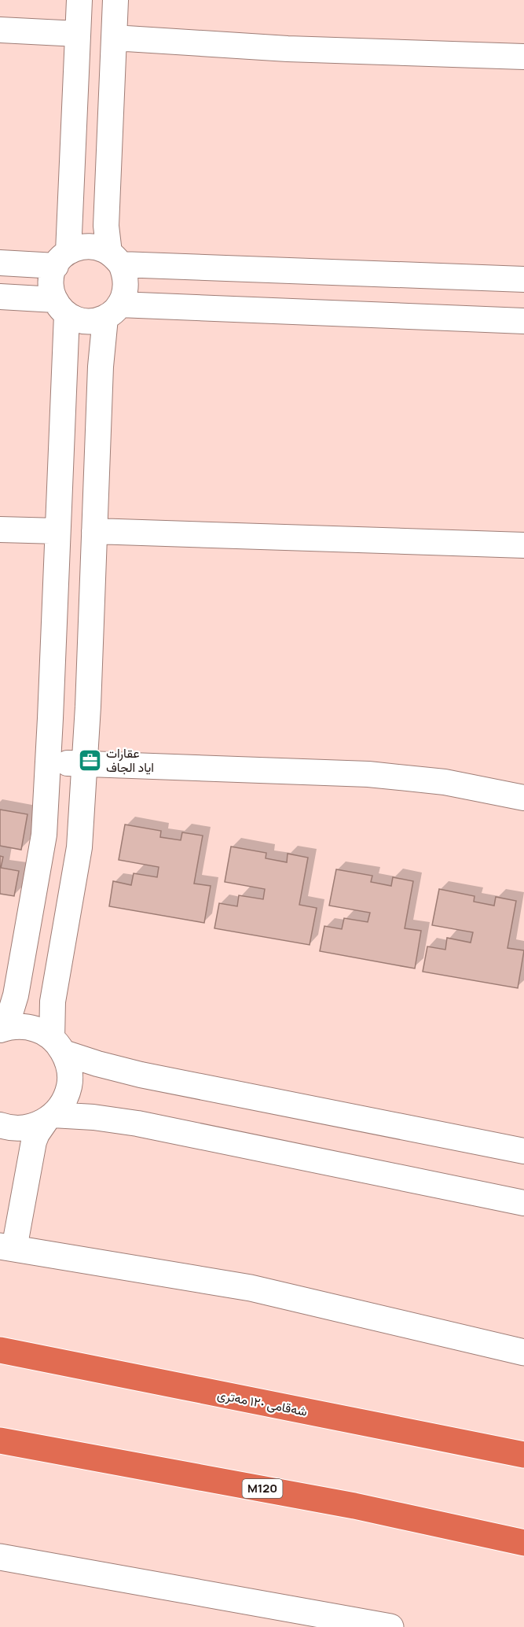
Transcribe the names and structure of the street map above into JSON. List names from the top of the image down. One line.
{"streets":{"highway":["شەقامی ١٢٠ مەتری","M120"]},"places":{"office":["عقارات اياد الجاف"]}}
